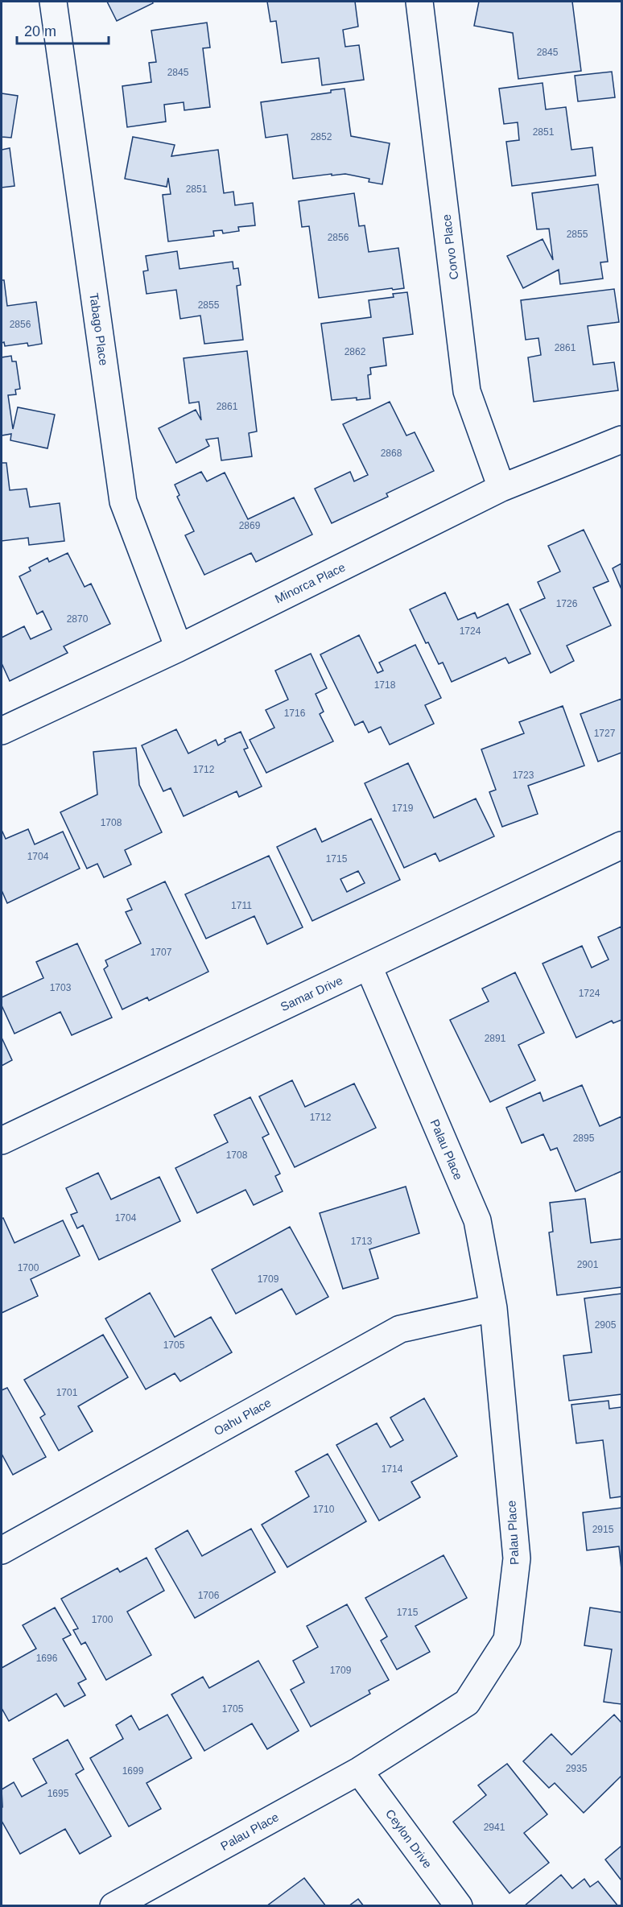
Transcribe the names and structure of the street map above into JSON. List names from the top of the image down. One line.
{"streets":{"street":["Corvo Place","Tabago Place","Minorca Place","Samar Drive","Palau Place","Oahu Place","Ceylon Drive"]},"crossings":[["Corvo Place","Minorca Place"],["Tabago Place","Minorca Place"],["Samar Drive","Palau Place"],["Palau Place","Oahu Place"],["Palau Place","Ceylon Drive"]],"house_numbers":["2845","2845","2851","2852","2851","2855","2856","2855","2856","2861","2862","2861","2868","2869","1726","2870","1724","1718","1716","1727","1712","1723","1719","1708","1704","1715","1711","1707","1703","1724","2891","1712","2895","1708","1704","1713","2901","1700","1709","2905","1705","1701","1714","1710","2915","1706","1715","1700","1696","1709","1705","2935","1699","1695","2941"],"scale_bar":"20 m"}
